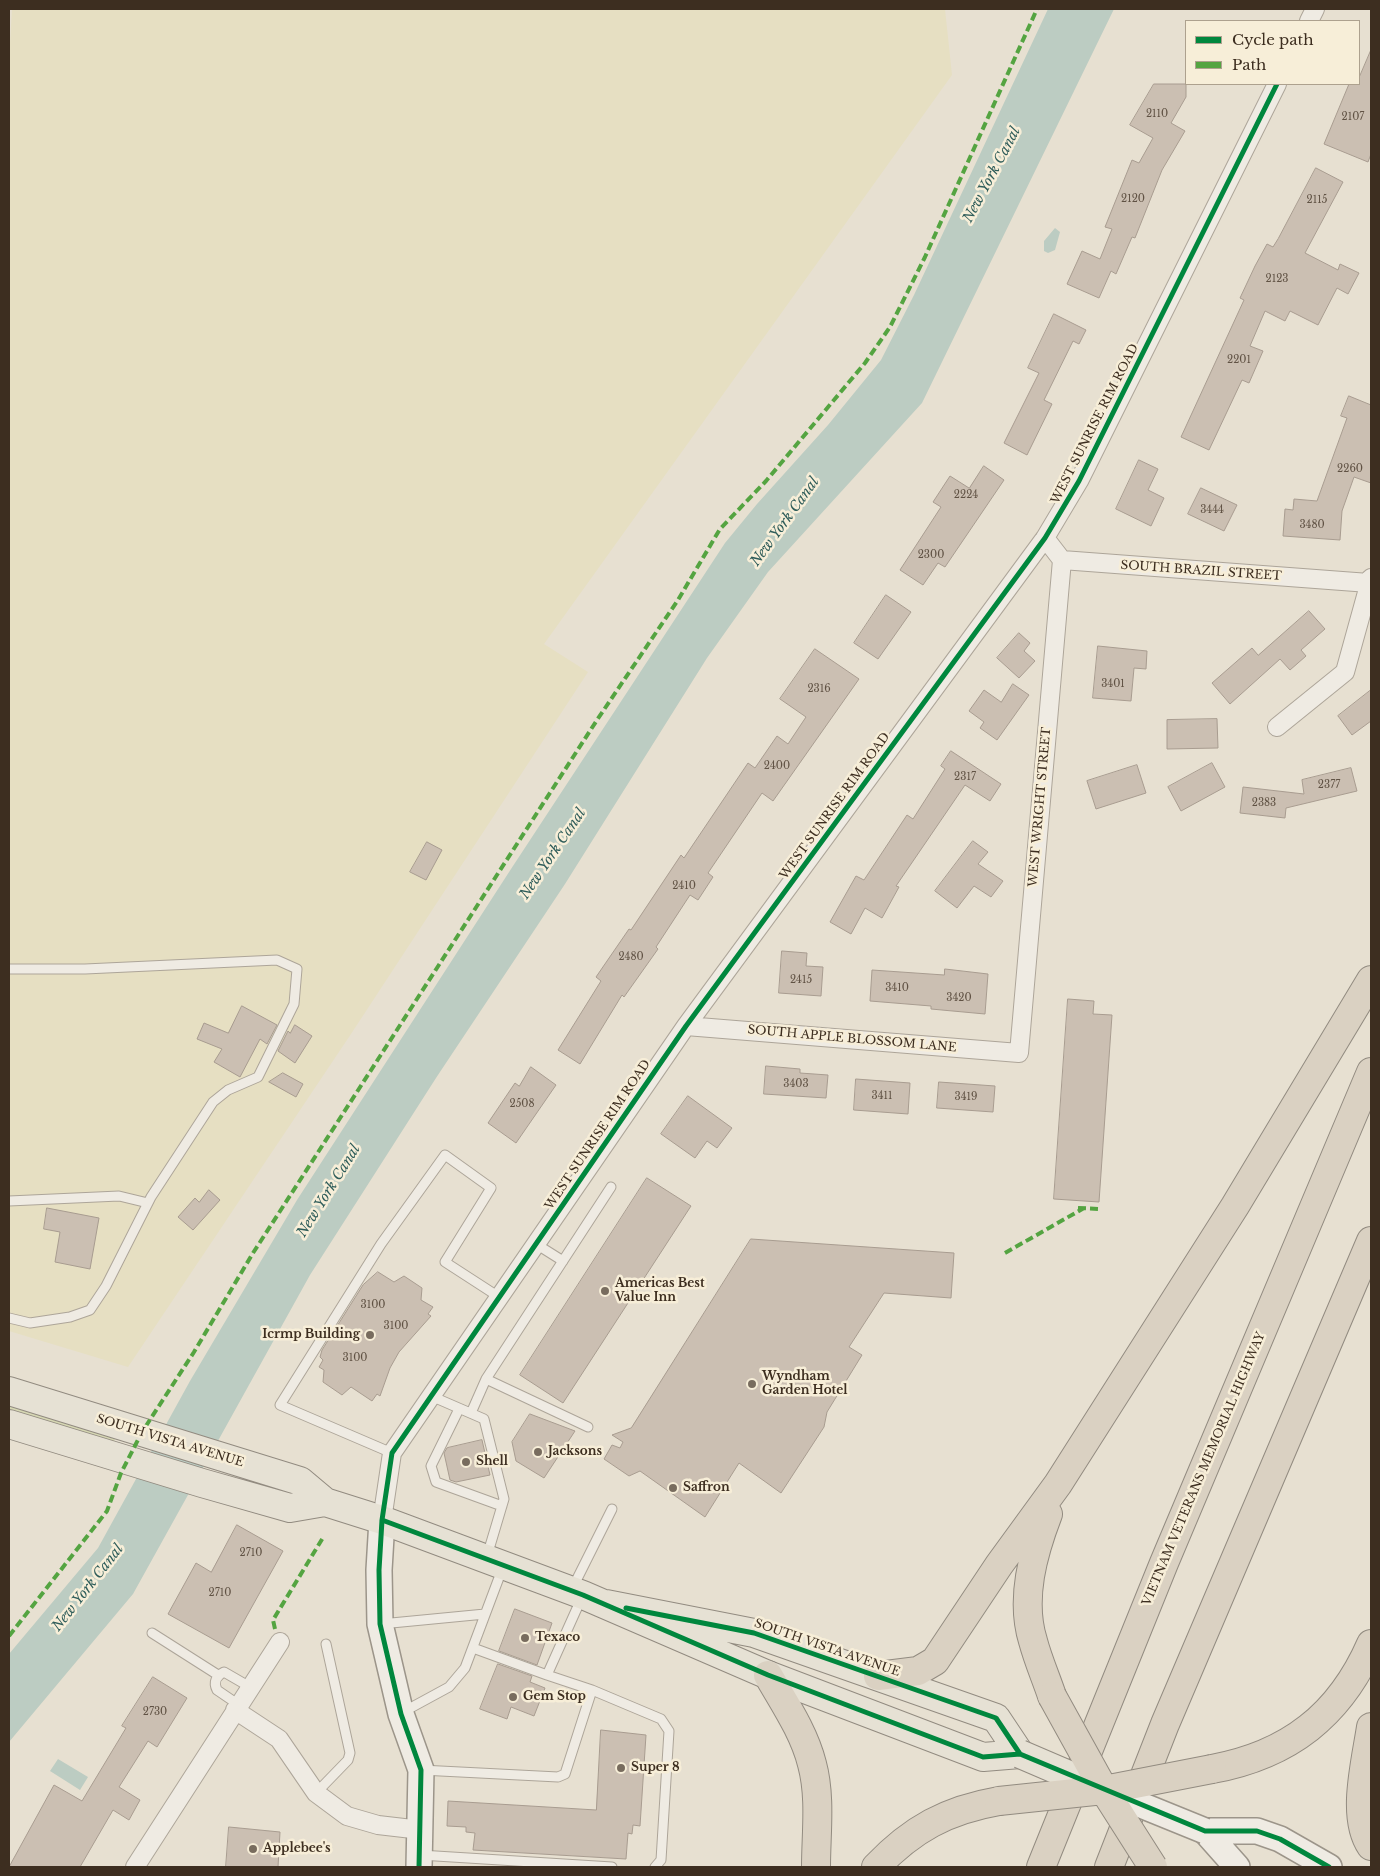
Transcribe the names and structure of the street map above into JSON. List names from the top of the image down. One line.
{"streets":{"highway":["VIETNAM VETERANS MEMORIAL HIGHWAY"],"main road":["SOUTH VISTA AVENUE"],"street":["WEST SUNRISE RIM ROAD","SOUTH BRAZIL STREET","WEST WRIGHT STREET","SOUTH APPLE BLOSSOM LANE"]},"crossings":[["WEST SUNRISE RIM ROAD","SOUTH APPLE BLOSSOM LANE"],["WEST SUNRISE RIM ROAD","SOUTH VISTA AVENUE"],["SOUTH BRAZIL STREET","WEST WRIGHT STREET"],["WEST WRIGHT STREET","SOUTH APPLE BLOSSOM LANE"]],"water":["New York Canal"],"places":["Americas Best Value Inn","Icrmp Building","Wyndham Garden Hotel","Jacksons","Shell","Saffron","Texaco","Gem Stop","Super 8","Applebee's"],"house_numbers":["2110","2107","2120","2115","2123","2201","2260","2224","3444","3480","2300","3401","2316","2400","2317","2377","2383","2410","2480","2415","3410","3420","3403","3411","3419","2508","3100","3100","3100","2710","2710","2730"],"legend":["Cycle path","Path"]}
